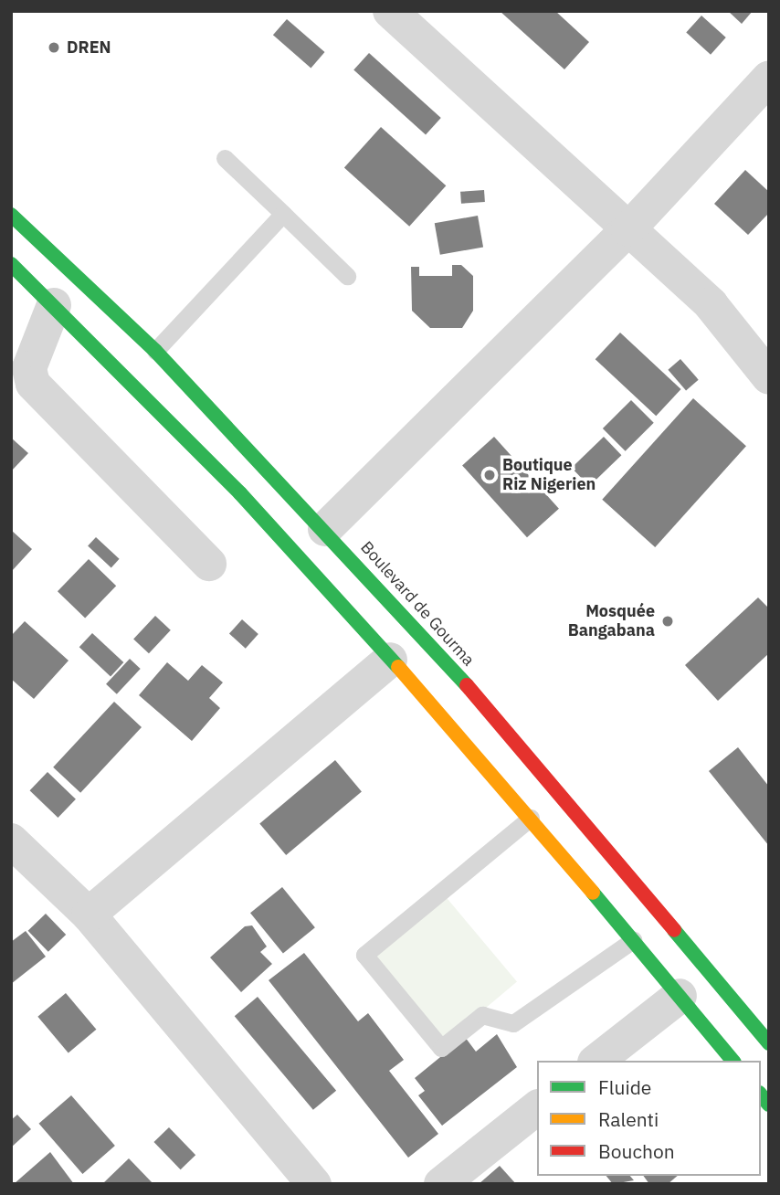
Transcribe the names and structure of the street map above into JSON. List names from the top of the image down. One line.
{"streets":{"highway":["Boulevard de Gourma"]},"places":["DREN","Boutique Riz Nigerien","Mosquée Bangabana"],"legend":["Fluide","Ralenti","Bouchon"]}
